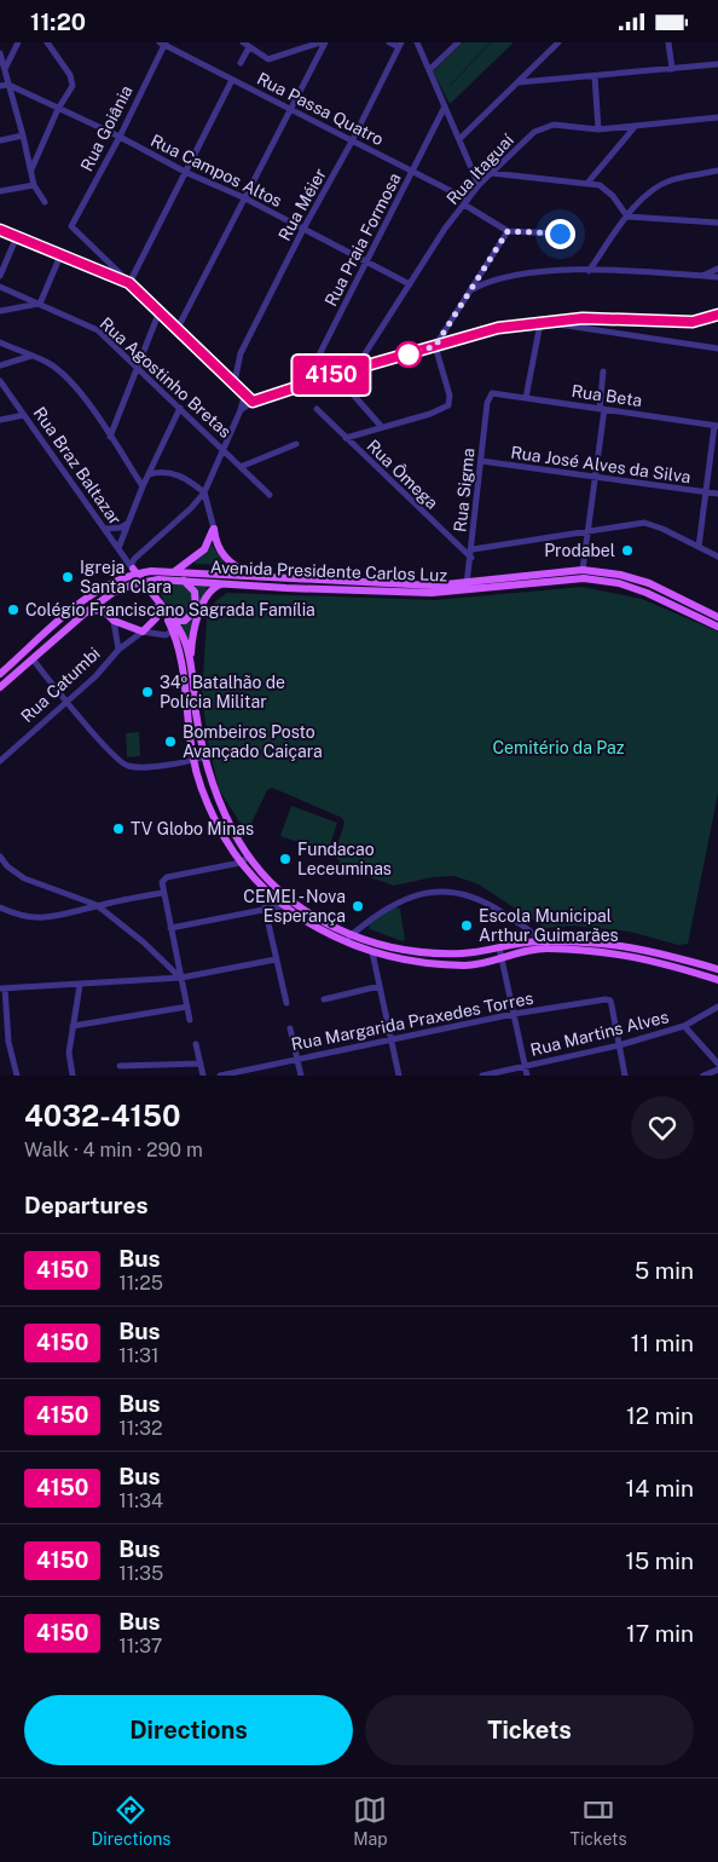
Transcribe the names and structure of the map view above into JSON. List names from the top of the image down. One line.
{"streets":{"main road":["Avenida Presidente Carlos Luz","Rua Catumbi"],"street":["Rua Passa Quatro","Rua Goiânia","Rua Itaguaí","Rua Campos Altos","Rua Méier","Rua Praia Formosa","Rua Agostinho Bretas","Rua Beta","Rua José Alves da Silva","Rua Braz Baltazar","Rua Ômega","Rua Sigma","Rua Margarida Praxedes Torres","Rua Martins Alves"]},"crossings":[["Rua Passa Quatro","Rua Goiânia"],["Rua Passa Quatro","Rua Itaguaí"],["Rua Passa Quatro","Rua Méier"],["Rua Passa Quatro","Rua Praia Formosa"],["Rua Goiânia","Rua Campos Altos"],["Rua Itaguaí","Rua Campos Altos"],["Rua Campos Altos","Rua Méier"],["Rua Campos Altos","Rua Praia Formosa"],["Rua Beta","Rua Sigma"],["Rua José Alves da Silva","Rua Sigma"],["Rua Ômega","Rua Sigma"],["Rua Sigma","Avenida Presidente Carlos Luz"],["Rua Margarida Praxedes Torres","Rua Martins Alves"]],"parks":["Cemitério da Paz"],"places":["Prodabel","Igreja Santa Clara","Colégio Franciscano Sagrada Família","34º Batalhão de Polícia Militar","Bombeiros Posto Avançado Caiçara","TV Globo Minas","Fundacao Leceuminas","CEMEI - Nova Esperança","Escola Municipal Arthur Guimarães"],"lines":["bus line 4150"],"page":{"status":"11:20","on_map":"4150","heading":[["4032-4150","Walk · 4 min · 290 m"],"Departures"],"list":[{"mark":"4150","name":"Bus","note":"11:25","value":"5 min"},{"mark":"4150","name":"Bus","note":"11:31","value":"11 min"},{"mark":"4150","name":"Bus","note":"11:32","value":"12 min"},{"mark":"4150","name":"Bus","note":"11:34","value":"14 min"},{"mark":"4150","name":"Bus","note":"11:35","value":"15 min"},{"mark":"4150","name":"Bus","note":"11:37","value":"17 min"}],"buttons":["Directions","Tickets"],"tabs":["Directions","Map","Tickets"]}}
